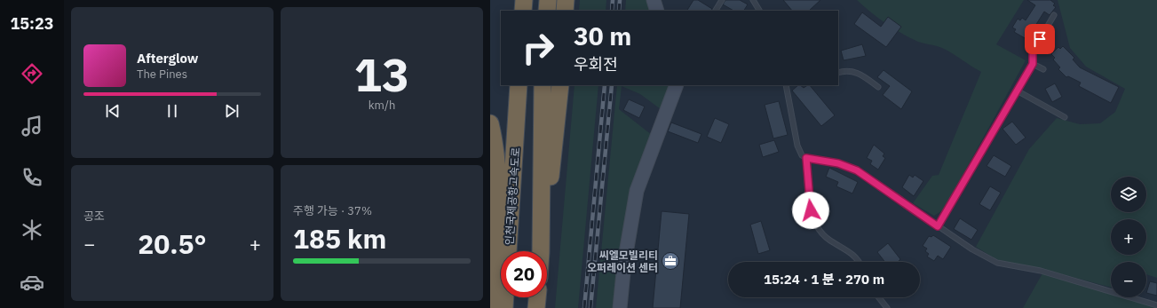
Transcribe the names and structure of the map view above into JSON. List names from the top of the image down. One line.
{"streets":{"highway":["인천국제공항고속도로"]},"places":{"office":["씨엘모빌리티 오퍼레이션 센터"]},"page":{"tabs":"15:23","tile":[["13","km/h"],"공조",["주행 가능 · 37%","185 km"]],"turn":["30 m","우회전"],"song":["Afterglow","The Pines"],"map_buttons":["+","−"],"heat":["−","20.5°","+"],"limit":"20","trip":"15:24 · 1 분 · 270 m"}}
